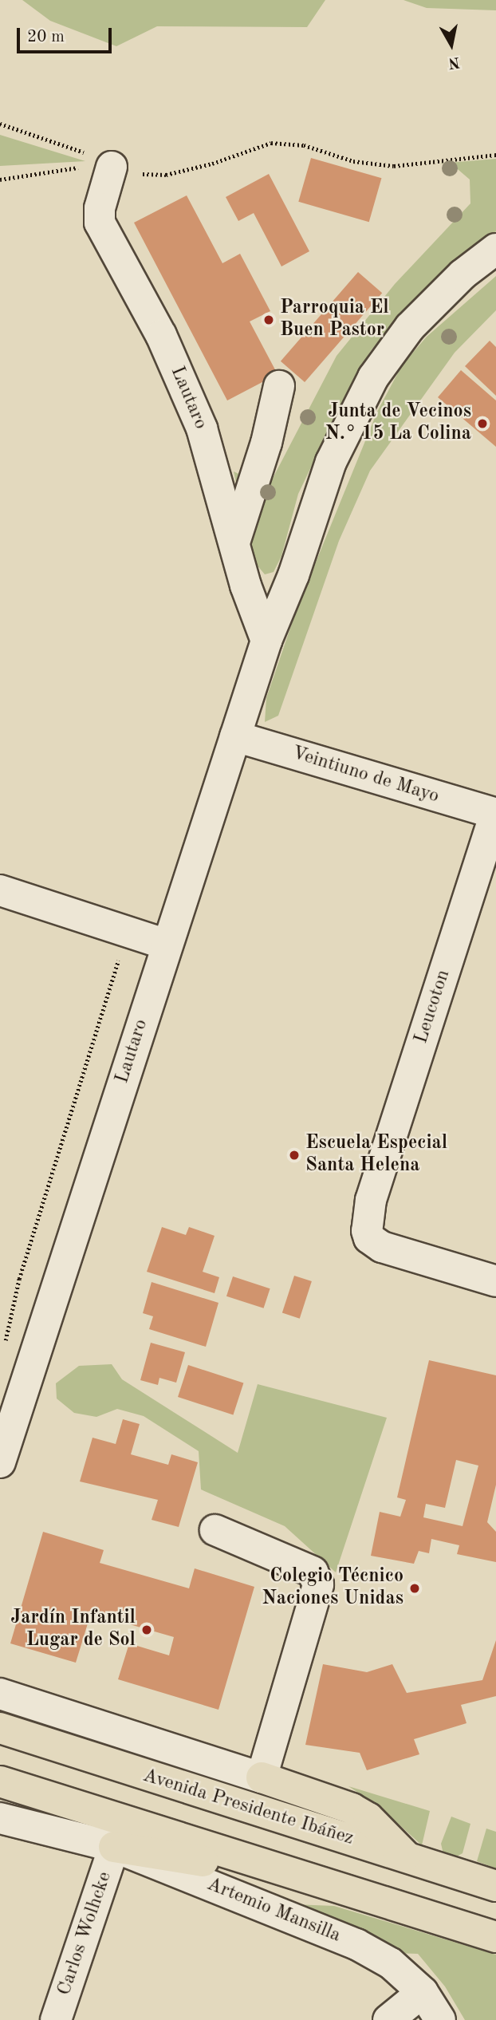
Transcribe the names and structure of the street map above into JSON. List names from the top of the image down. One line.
{"streets":{"main road":["Avenida Presidente Ibáñez"],"street":["Lautaro","Veintiuno de Mayo","Leucoton","Artemio Mansilla","Carlos Wolhcke"]},"crossings":[["Lautaro","Veintiuno de Mayo"],["Veintiuno de Mayo","Leucoton"],["Artemio Mansilla","Carlos Wolhcke"]],"places":["Parroquia El Buen Pastor","Junta de Vecinos N.° 15 La Colina","Escuela Especial Santa Helena","Colegio Técnico Naciones Unidas","Jardín Infantil Lugar de Sol"],"scale_bar":"20 m","north":"bottom"}
